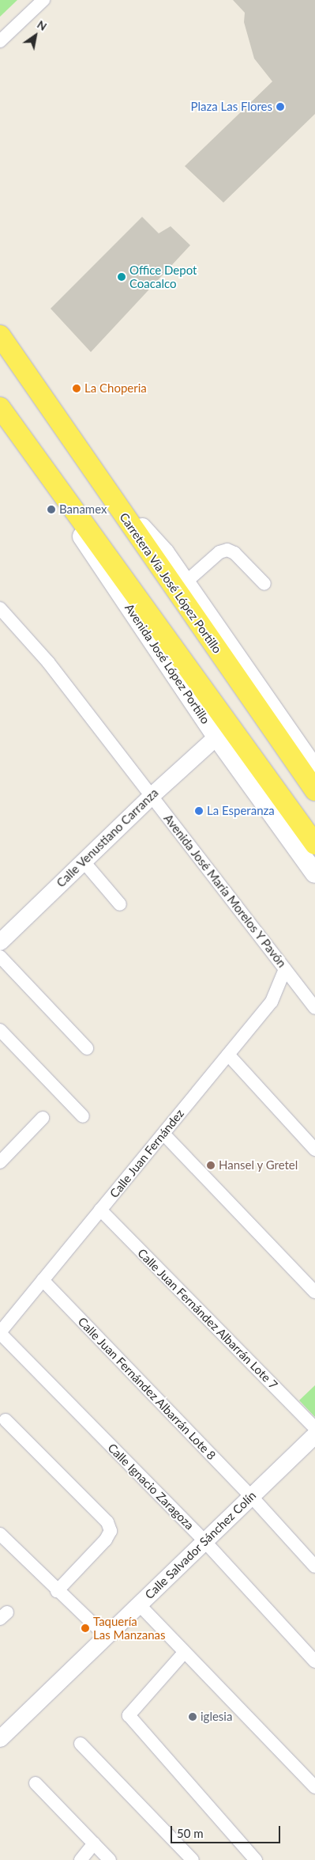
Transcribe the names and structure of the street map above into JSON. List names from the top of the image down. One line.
{"streets":{"main road":["Carretera Vía José López Portillo","Avenida José López Portillo"],"street":["Calle Venustiano Carranza","Avenida José María Morelos Y Pavón","Calle Juan Fernández","Calle Juan Fernández Albarrán Lote 7","Calle Juan Fernández Albarrán Lote 8","Calle Ignacio Zaragoza","Calle Salvador Sánchez Colín"]},"crossings":[["Avenida José López Portillo","Calle Venustiano Carranza"],["Calle Venustiano Carranza","Avenida José María Morelos Y Pavón"],["Avenida José María Morelos Y Pavón","Calle Juan Fernández"],["Calle Juan Fernández","Calle Juan Fernández Albarrán Lote 7"],["Calle Juan Fernández","Calle Juan Fernández Albarrán Lote 8"],["Calle Juan Fernández","Calle Ignacio Zaragoza"],["Calle Juan Fernández Albarrán Lote 8","Calle Salvador Sánchez Colín"],["Calle Ignacio Zaragoza","Calle Salvador Sánchez Colín"]],"places":["Plaza Las Flores","Office Depot Coacalco","La Choperia","Banamex","La Esperanza","Hansel y Gretel","Taquería Las Manzanas","iglesia"],"scale_bar":"50 m","north":"top right"}
